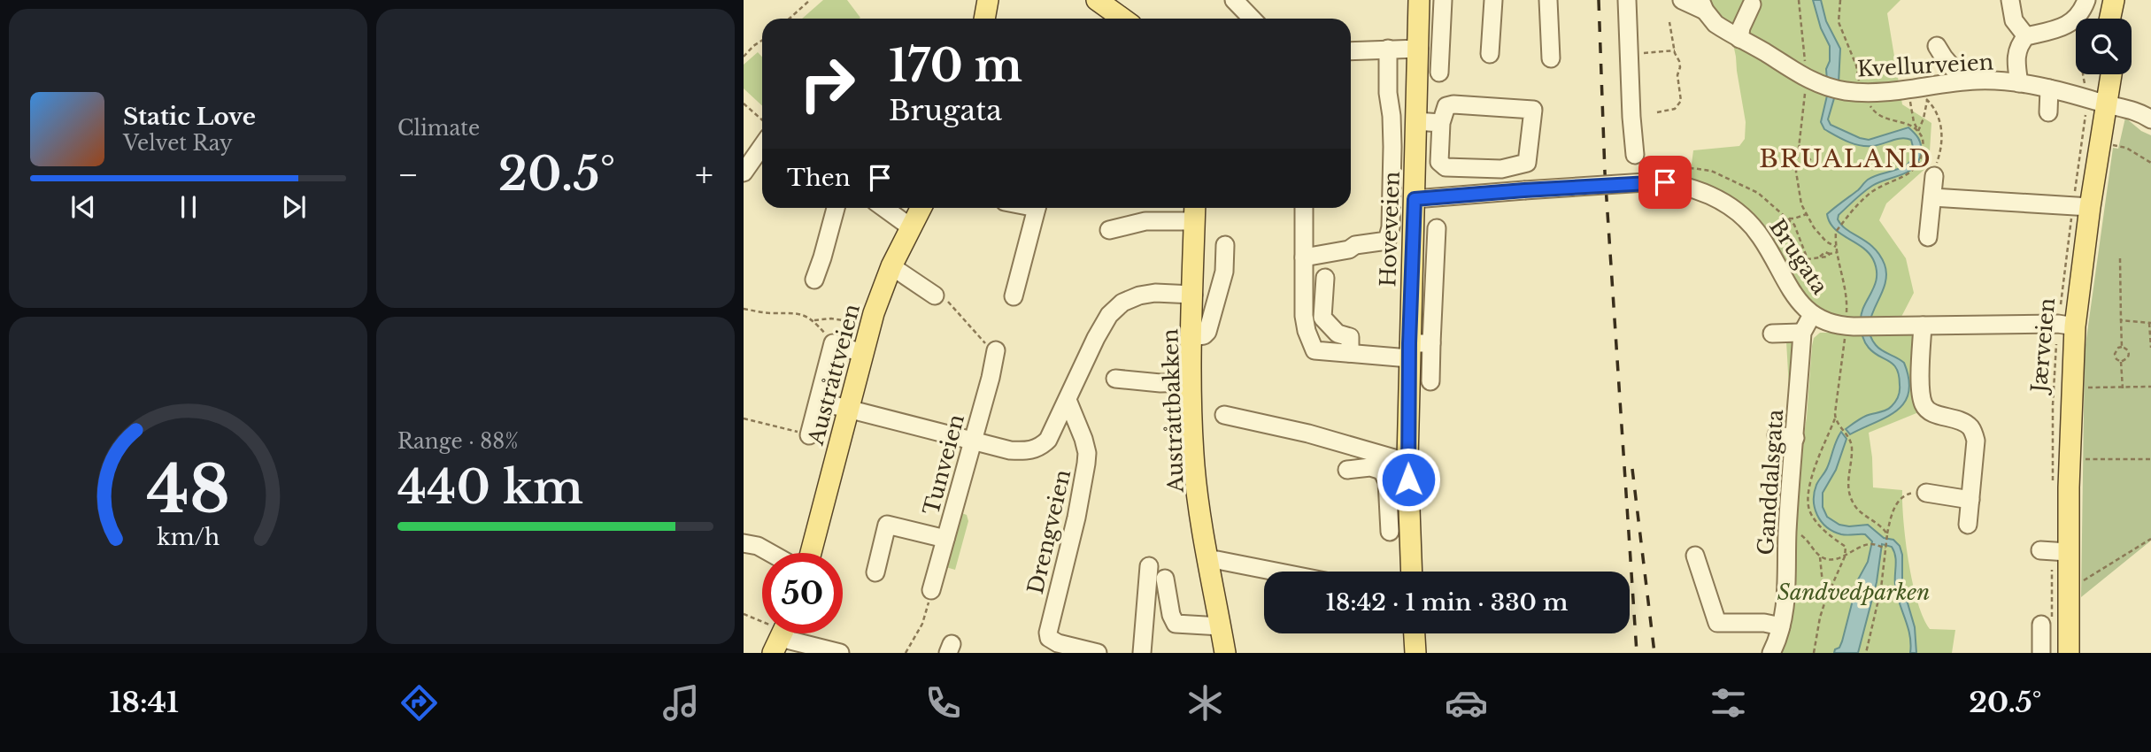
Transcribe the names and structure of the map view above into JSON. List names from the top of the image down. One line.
{"streets":{"main road":["Hoveveien","Jærveien","Austråttveien","Austråttbakken"],"street":["Kvellurveien","Brugata","Tunveien","Ganddalsgata","Drengveien"]},"crossings":[["Kvellurveien","Jærveien"],["Hoveveien","Brugata"],["Brugata","Jærveien"],["Brugata","Ganddalsgata"]],"districts":["BRUALAND"],"parks":["Sandvedparken"],"page":{"tile":["Climate",["Range · 88%","440 km"]],"turn":["170 m","Brugata"],"song":["Static Love","Velvet Ray"],"then":"Then","heat":["−","20.5°","+"],"limit":"50","trip":"18:42 · 1 min · 330 m","tabs":["18:41","20.5°"],"gauge":["48","km/h"]}}
